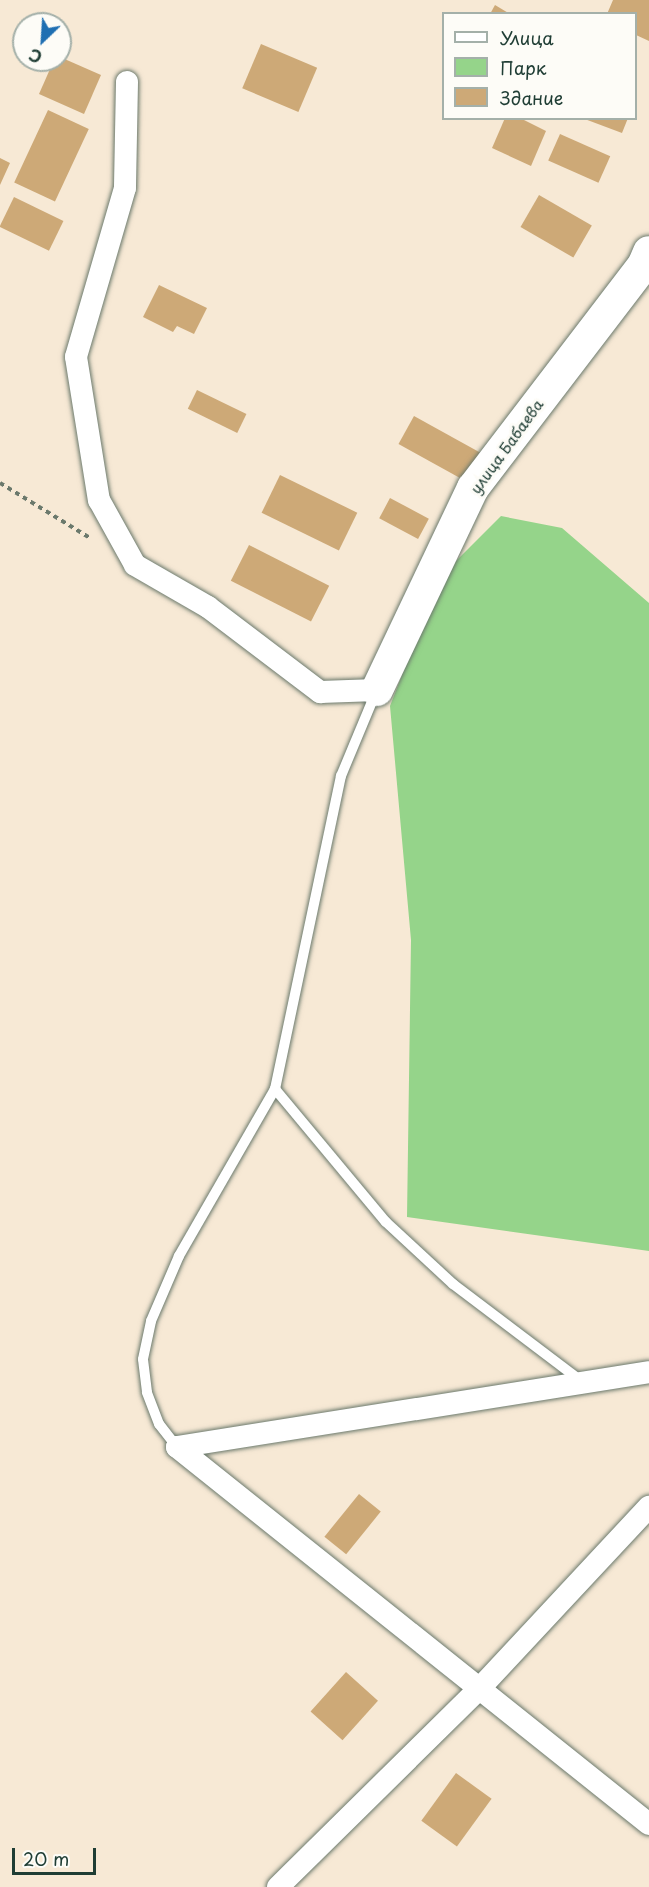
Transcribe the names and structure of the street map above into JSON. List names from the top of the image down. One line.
{"streets":{"street":["улица Бабаева"]},"legend":["Улица","Парк","Здание"],"scale_bar":"20 m","north":"bottom left"}
